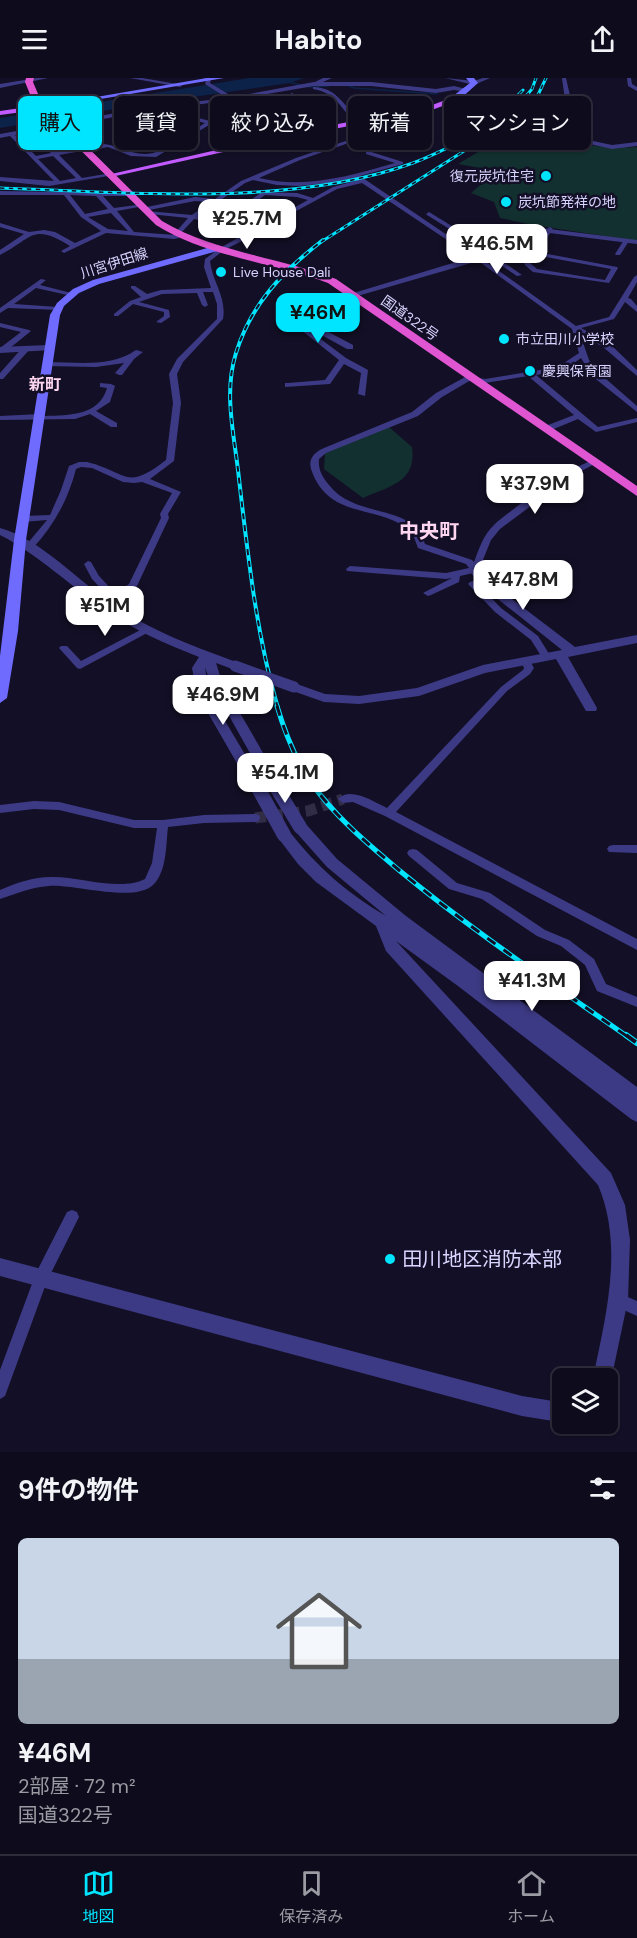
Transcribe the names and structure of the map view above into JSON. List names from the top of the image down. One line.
{"streets":{"highway":["国道322号"],"main road":["川宮伊田線"]},"crossings":[["川宮伊田線","国道322号"]],"districts":["新町","中央町"],"places":["復元炭坑住宅","炭坑節発祥の地","Live House Dali","市立田川小学校","慶興保育園","田川地区消防本部"],"page":{"header":"Habito","chip":["購入","賃貸","絞り込み","新着","マンション"],"price":["¥25.7M","¥46.5M","¥46M","¥37.9M","¥47.8M","¥51M","¥46.9M","¥54.1M","¥41.3M"],"heading":"9件の物件","list":[{"name":"¥46M","note":"2部屋 · 72 m² · 国道322号"}],"tabs":["地図","保存済み","ホーム"]}}
